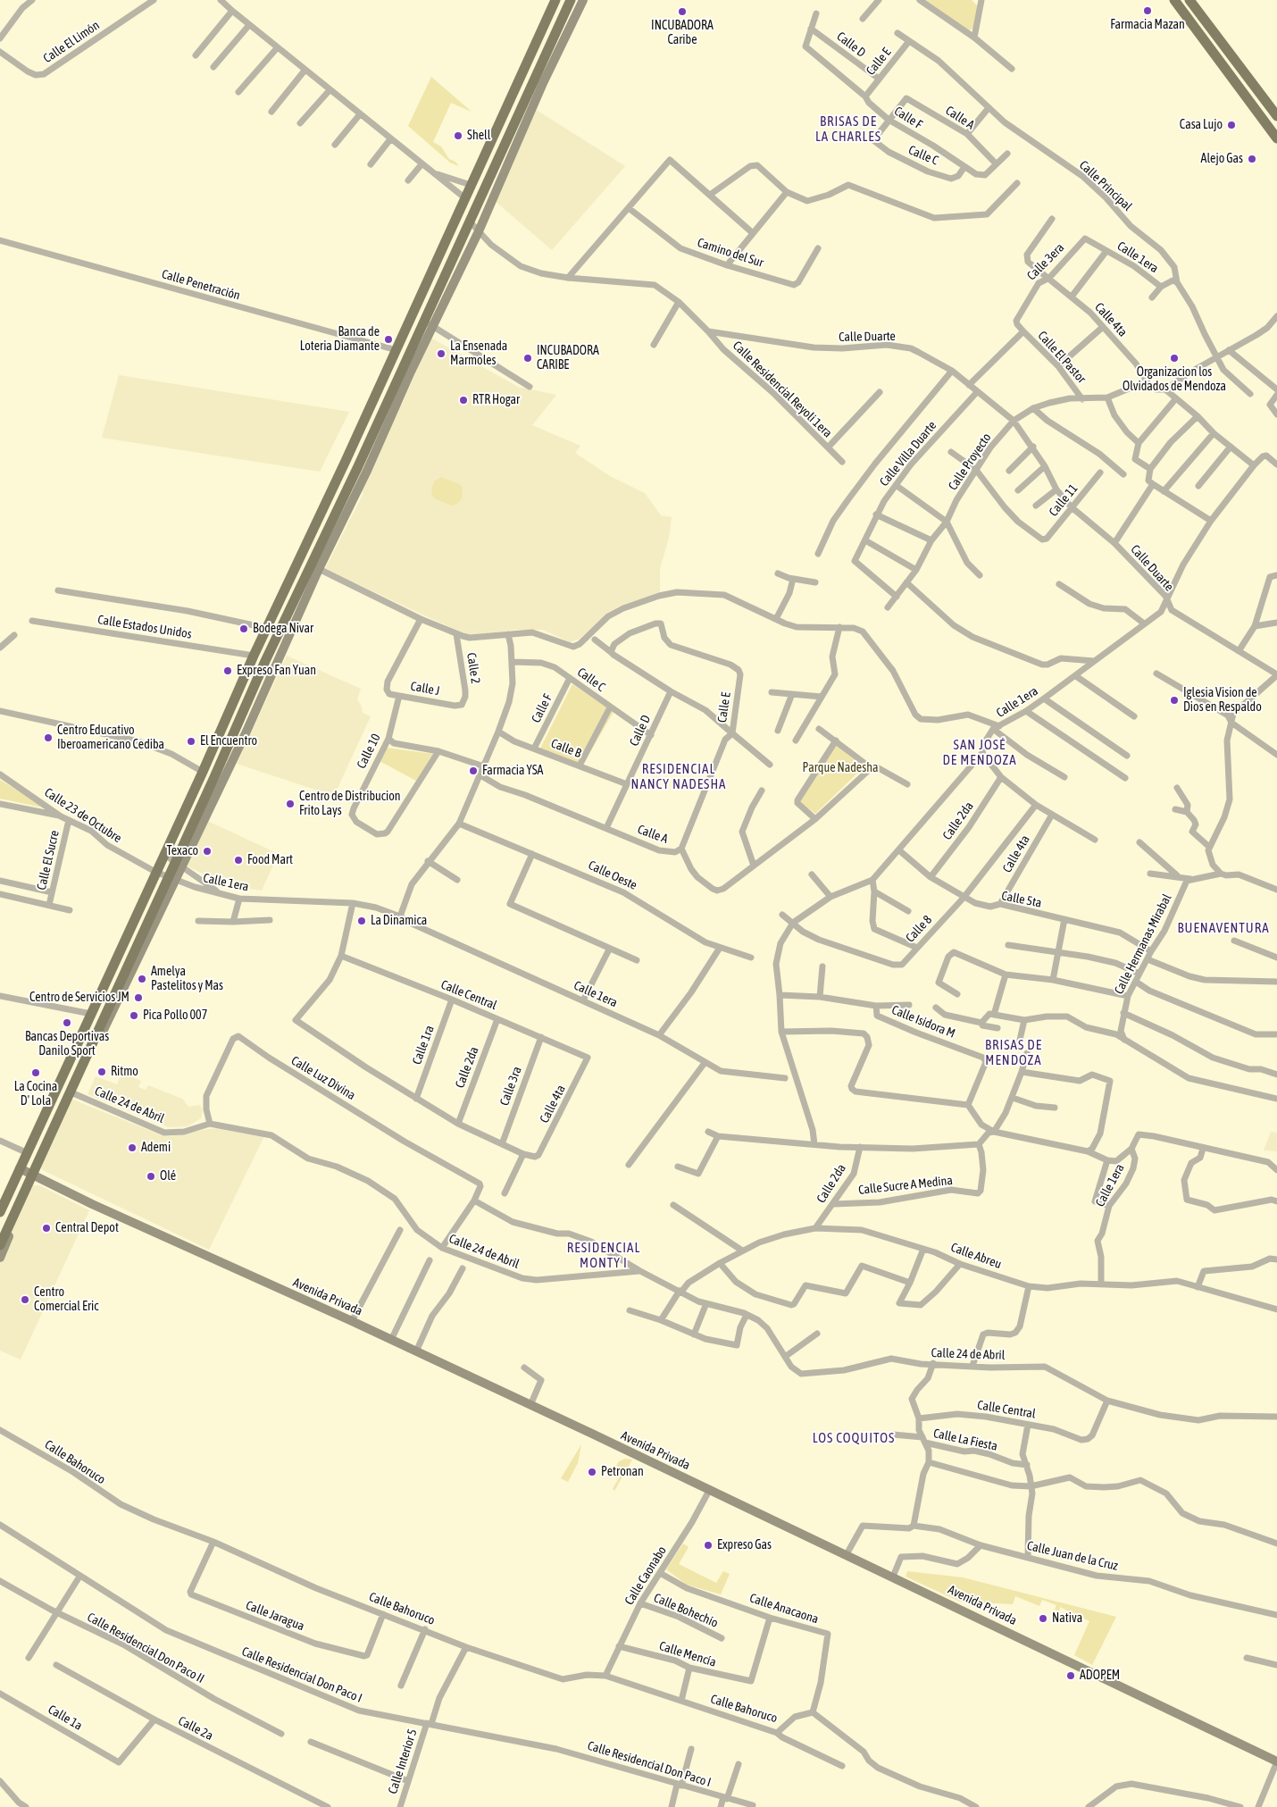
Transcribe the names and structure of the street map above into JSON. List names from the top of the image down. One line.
{"streets":{"main road":["Avenida Privada"],"street":["Calle El Limón","Calle D","Calle E","Calle F","Calle A","Calle C","Calle Principal","Camino del Sur","Calle 1era","Calle 3era","Calle Penetración","Calle 4ta","Calle Duarte","Calle El Pastor","Calle Residencial Reyoli 1era","Calle Villa Duarte","Calle Proyecto","Calle 11","Calle Estados Unidos","Calle 2","Calle J","Calle B","Calle 10","Calle 23 de Octubre","Calle 2da","Calle El Sucre","Calle Oeste","Calle 5ta","Calle 8","Calle Hermanas Mirabal","Calle Central","Calle Isidora M","Calle 1ra","Calle Luz Divina","Calle 3ra","Calle 24 de Abril","Calle Sucre A Medina","Calle Abreu","Calle La Fiesta","Calle Bahoruco","Calle Juan de la Cruz","Calle Caonabo","Calle Anacaona","Calle Bohechío","Calle Jaragua","Calle Residencial Don Paco II","Calle Mencía","Calle Residencial Don Paco I","Calle 1a","Calle 2a","Calle Interior 5"]},"crossings":[["Calle D","Calle E"],["Calle D","Calle F"],["Calle D","Calle A"],["Calle D","Calle C"],["Calle D","Calle B"],["Calle E","Calle F"],["Calle E","Calle A"],["Calle E","Calle Principal"],["Calle F","Calle A"],["Calle F","Calle C"],["Calle F","Calle B"],["Calle A","Calle C"],["Calle Principal","Calle 1era"],["Calle 1era","Calle 3era"],["Calle 1era","Calle Duarte"],["Calle 1era","Calle 23 de Octubre"],["Calle 1era","Calle 5ta"],["Calle 1era","Calle 8"],["Calle 1era","Calle Isidora M"],["Calle 1era","Calle Abreu"],["Calle 3era","Calle 4ta"],["Calle 3era","Calle El Pastor"],["Calle 4ta","Calle Proyecto"],["Calle 4ta","Calle 5ta"],["Calle 4ta","Calle Central"],["Calle Duarte","Calle Residencial Reyoli 1era"],["Calle Duarte","Calle Villa Duarte"],["Calle Duarte","Calle Proyecto"],["Calle Duarte","Calle 11"],["Calle El Pastor","Calle Proyecto"],["Calle Villa Duarte","Calle Proyecto"],["Calle Proyecto","Calle 11"],["Calle 2","Calle J"],["Calle J","Calle 10"],["Calle 23 de Octubre","Calle El Sucre"],["Calle 2da","Calle 5ta"],["Calle 2da","Calle Central"],["Calle 2da","Calle Sucre A Medina"],["Calle 2da","Calle Abreu"],["Calle 5ta","Calle 8"],["Calle 5ta","Calle Hermanas Mirabal"],["Calle Central","Calle 1ra"],["Calle Central","Calle 3ra"],["Calle Central","Calle 24 de Abril"],["Calle Luz Divina","Calle 24 de Abril"],["Calle 24 de Abril","Calle Abreu"],["Avenida Privada","Calle Juan de la Cruz"],["Avenida Privada","Calle Caonabo"],["Calle Bahoruco","Calle Caonabo"],["Calle Bahoruco","Calle Anacaona"],["Calle Bahoruco","Calle Jaragua"],["Calle Bahoruco","Calle Interior 5"],["Calle Caonabo","Calle Anacaona"],["Calle Caonabo","Calle Bohechío"],["Calle Caonabo","Calle Mencía"],["Calle Anacaona","Calle Mencía"],["Calle Residencial Don Paco I","Calle Interior 5"],["Calle 1a","Calle 2a"]],"districts":["BRISAS DE LA CHARLES","SAN JOSÉ DE MENDOZA","RESIDENCIAL NANCY NADESHA","BUENAVENTURA","BRISAS DE MENDOZA","RESIDENCIAL MONTY I","LOS COQUITOS"],"parks":["Parque Nadesha"],"places":["Farmacia Mazan","INCUBADORA Caribe","Casa Lujo","Shell","Alejo Gas","Banca de Loteria Diamante","La Ensenada Marmoles","INCUBADORA CARIBE","Organizacion los Olvidados de Mendoza","RTR Hogar","Bodega Nivar","Expreso Fan Yuan","Iglesia Vision de Dios en Respaldo","Centro Educativo Iberoamericano Cediba","El Encuentro","Farmacia YSA","Centro de Distribucion Frito Lays","Texaco","Food Mart","La Dinamica","Amelya Pastelitos y Mas","Centro de Servicios JM","Pica Pollo 007","Bancas Deportivas Danilo Sport","Ritmo","La Cocina D' Lola","Ademi","Olé","Central Depot","Centro Comercial Eric","Petronan","Expreso Gas","Nativa","ADOPEM"]}
